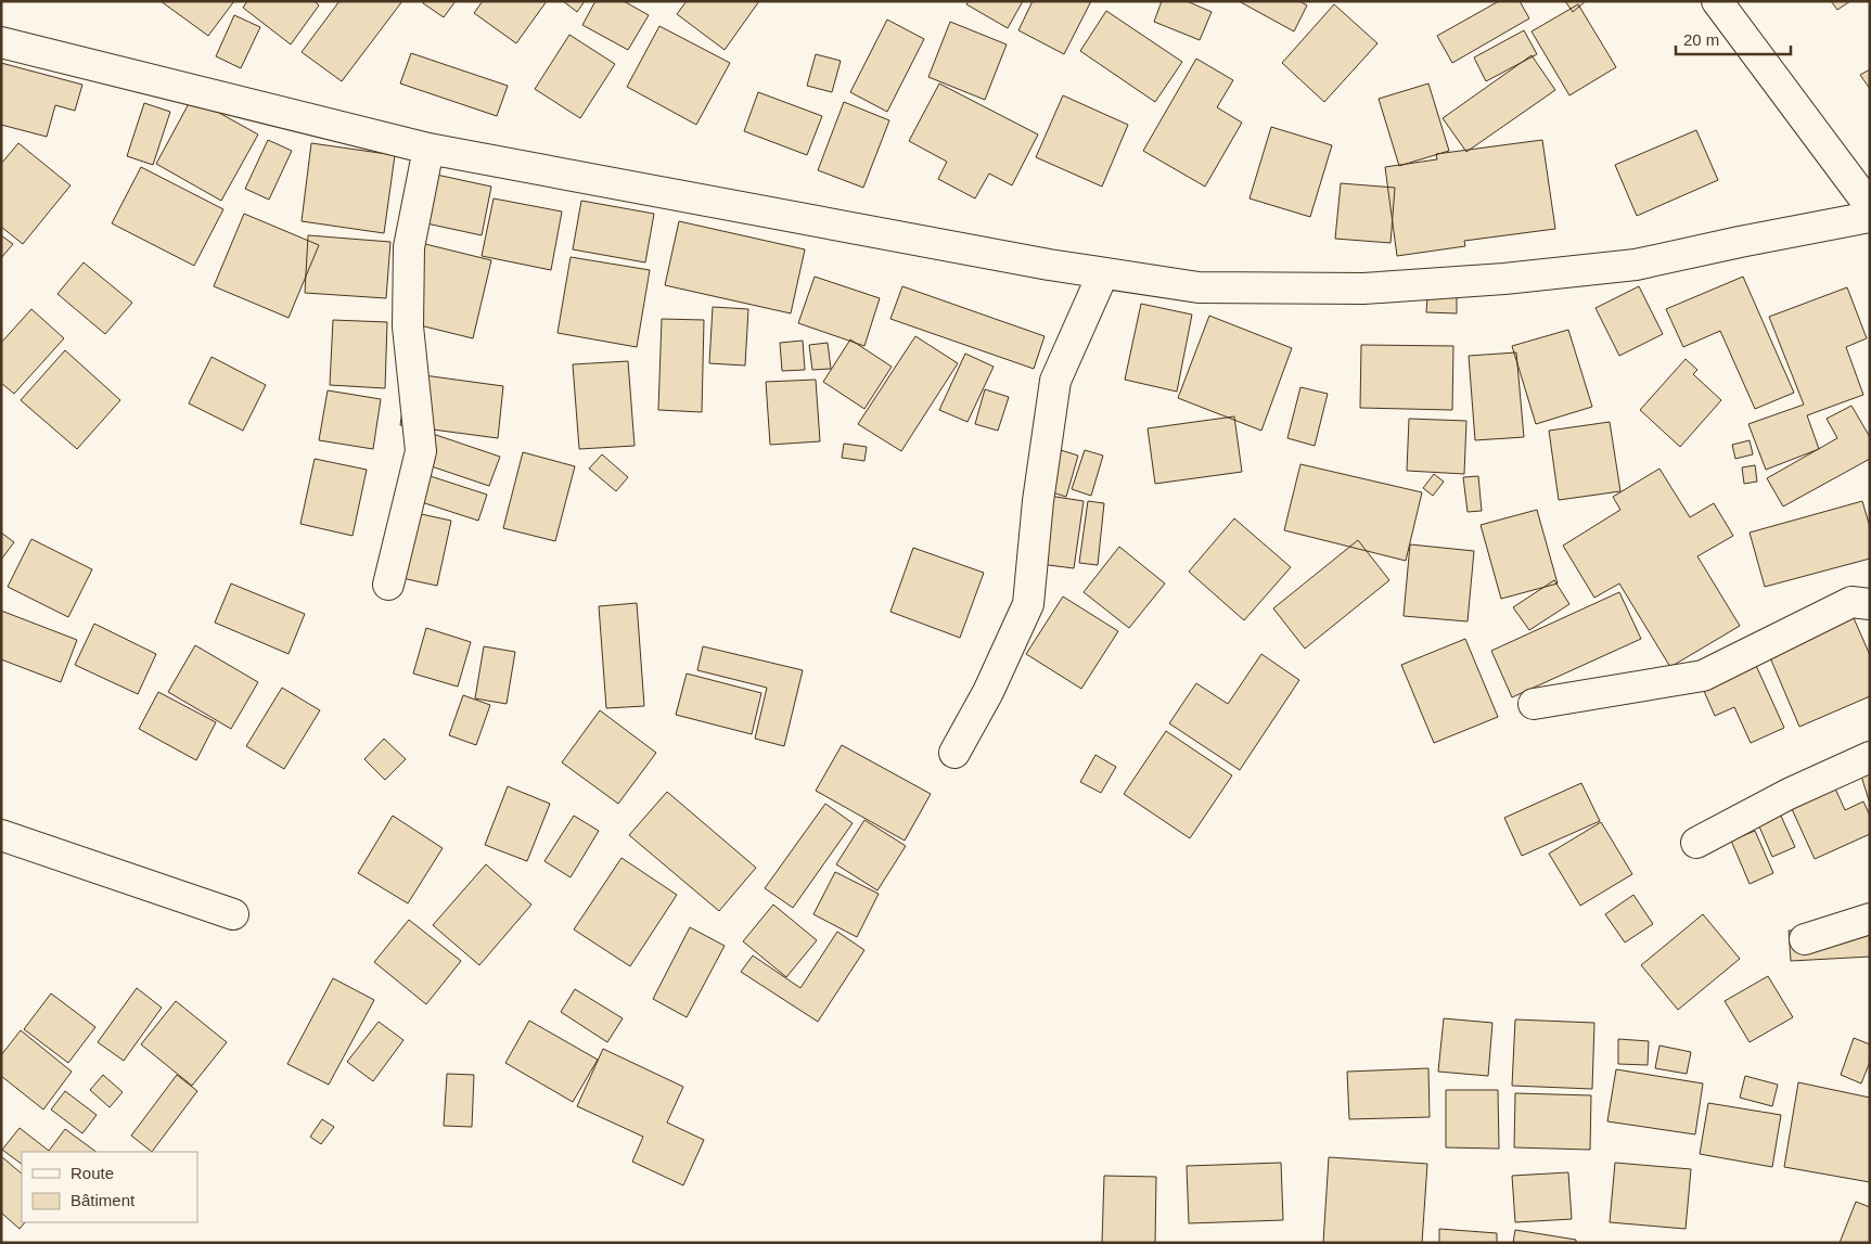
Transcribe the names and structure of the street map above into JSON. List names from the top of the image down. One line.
{"legend":["Route","Bâtiment"],"scale_bar":"20 m"}
